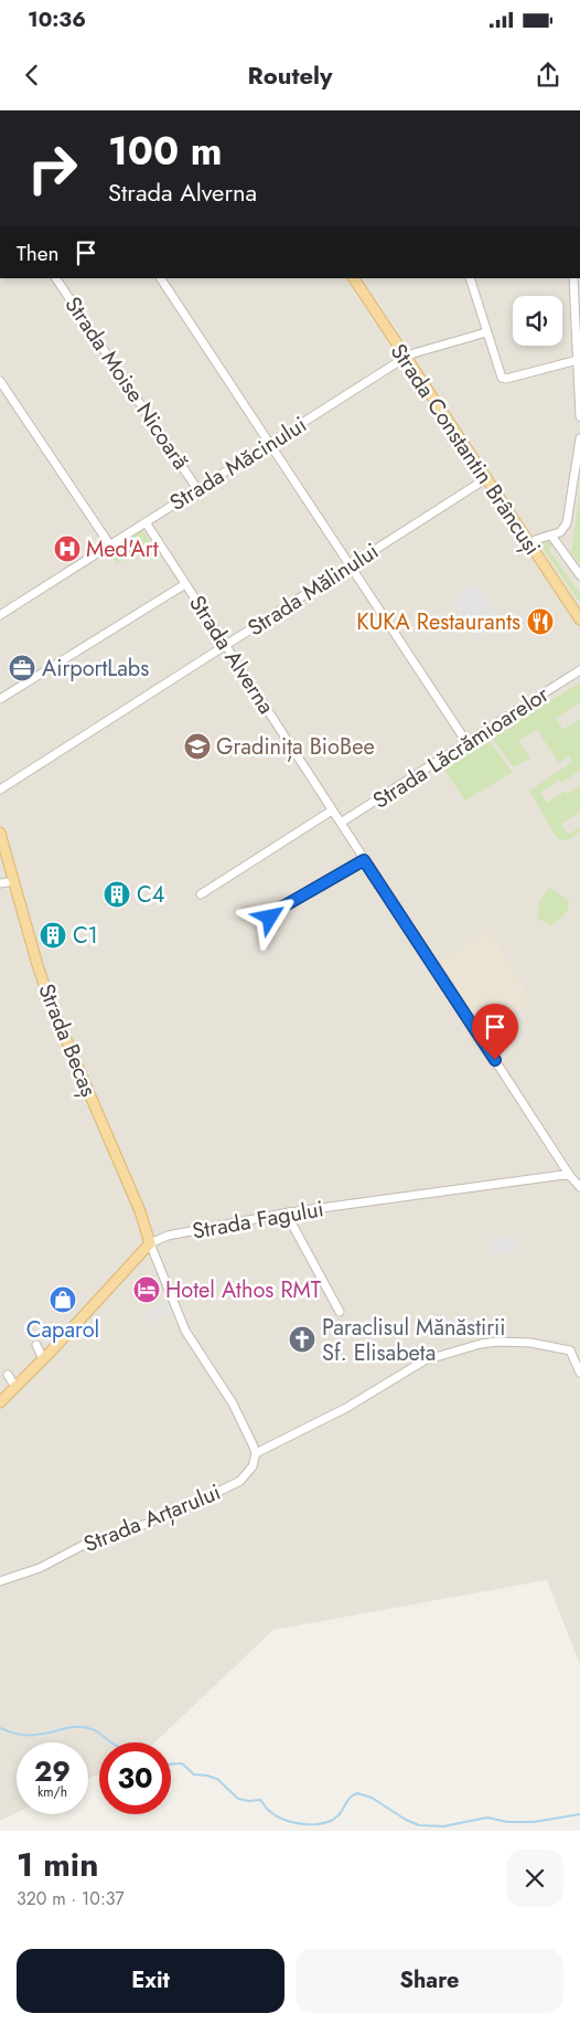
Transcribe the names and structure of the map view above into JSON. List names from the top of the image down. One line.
{"streets":{"main road":["Strada Constantin Brâncuși","Strada Becaș","Strada Fagului"],"street":["Strada Moise Nicoară","Strada Măcinului","Strada Mălinului","Strada Alverna","Strada Lăcrămioarelor","Strada Arțarului"]},"crossings":[["Strada Moise Nicoară","Strada Măcinului"],["Strada Constantin Brâncuși","Strada Măcinului"],["Strada Constantin Brâncuși","Strada Mălinului"],["Strada Măcinului","Strada Alverna"],["Strada Mălinului","Strada Alverna"],["Strada Alverna","Strada Lăcrămioarelor"],["Strada Alverna","Strada Fagului"],["Strada Becaș","Strada Fagului"]],"places":{"hospital":["Med'Art"],"restaurant":["KUKA Restaurants"],"office":["AirportLabs"],"school or university":["Gradinița BioBee"],"building":["C4","C1"],"hotel":["Hotel Athos RMT"],"shop":["Caparol"],"church":["Paraclisul Mănăstirii Sf. Elisabeta"]},"page":{"status":"10:36","header":"Routely","turn":["100 m","Strada Alverna"],"then":"Then","speed":"29 km/h","limit":"30","heading":["1 min","320 m · 10:37"],"buttons":["Exit","Share"]}}
